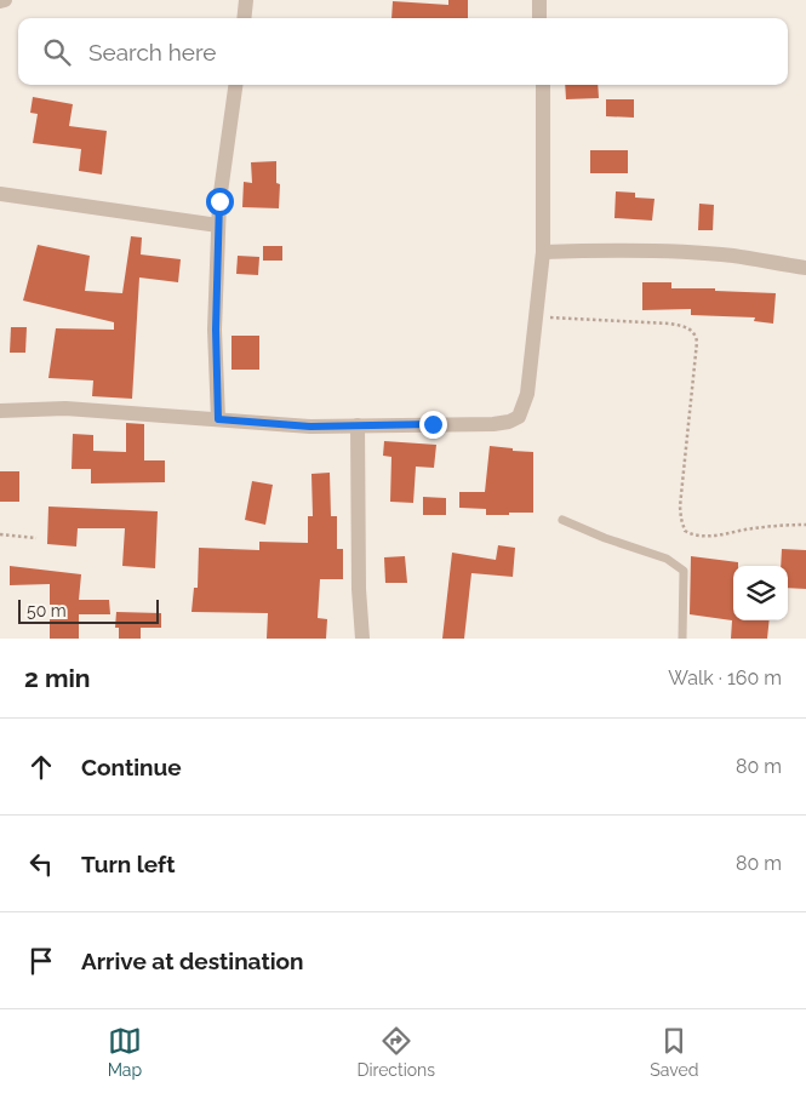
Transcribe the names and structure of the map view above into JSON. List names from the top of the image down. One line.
{"scale_bar":"50 m","page":{"search":"Search here","scale":"50 m","heading":["2 min","Walk · 160 m"],"list":[["Continue","80 m"],["Turn left","80 m"],"Arrive at destination"],"nav":["Map","Directions","Saved"]}}
